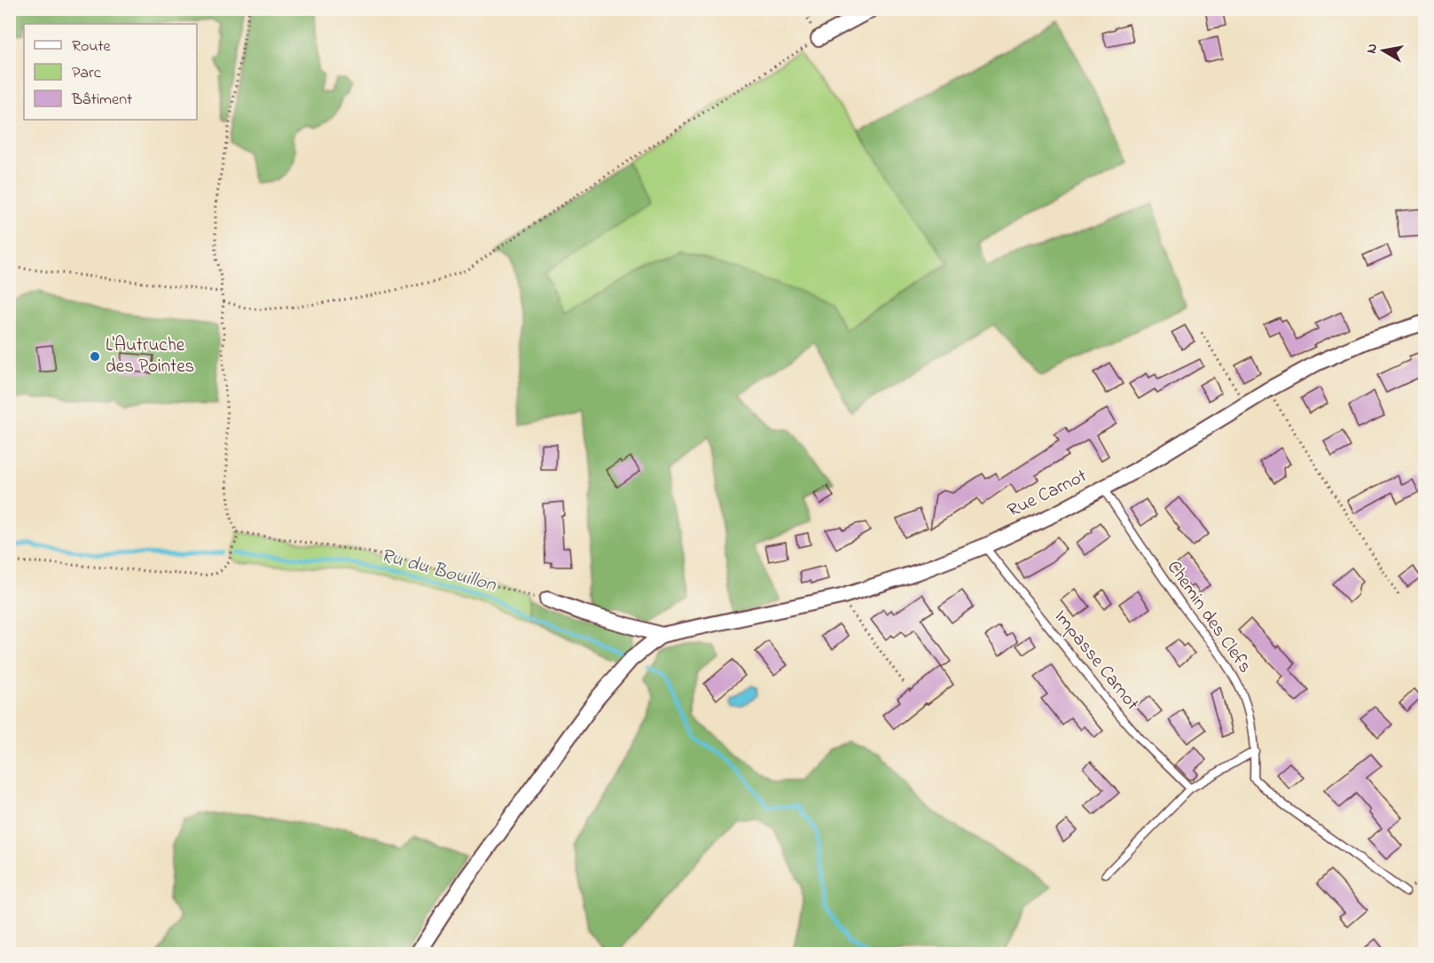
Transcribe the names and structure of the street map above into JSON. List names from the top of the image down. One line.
{"streets":{"street":["Rue Carnot"],"lane":["Chemin des Clefs","Impasse Carnot"]},"crossings":[["Rue Carnot","Chemin des Clefs"],["Rue Carnot","Impasse Carnot"]],"water":["Ru du Bouillon"],"places":["L'Autruche des Pointes"],"legend":["Route","Parc","Bâtiment"],"north":"left"}
